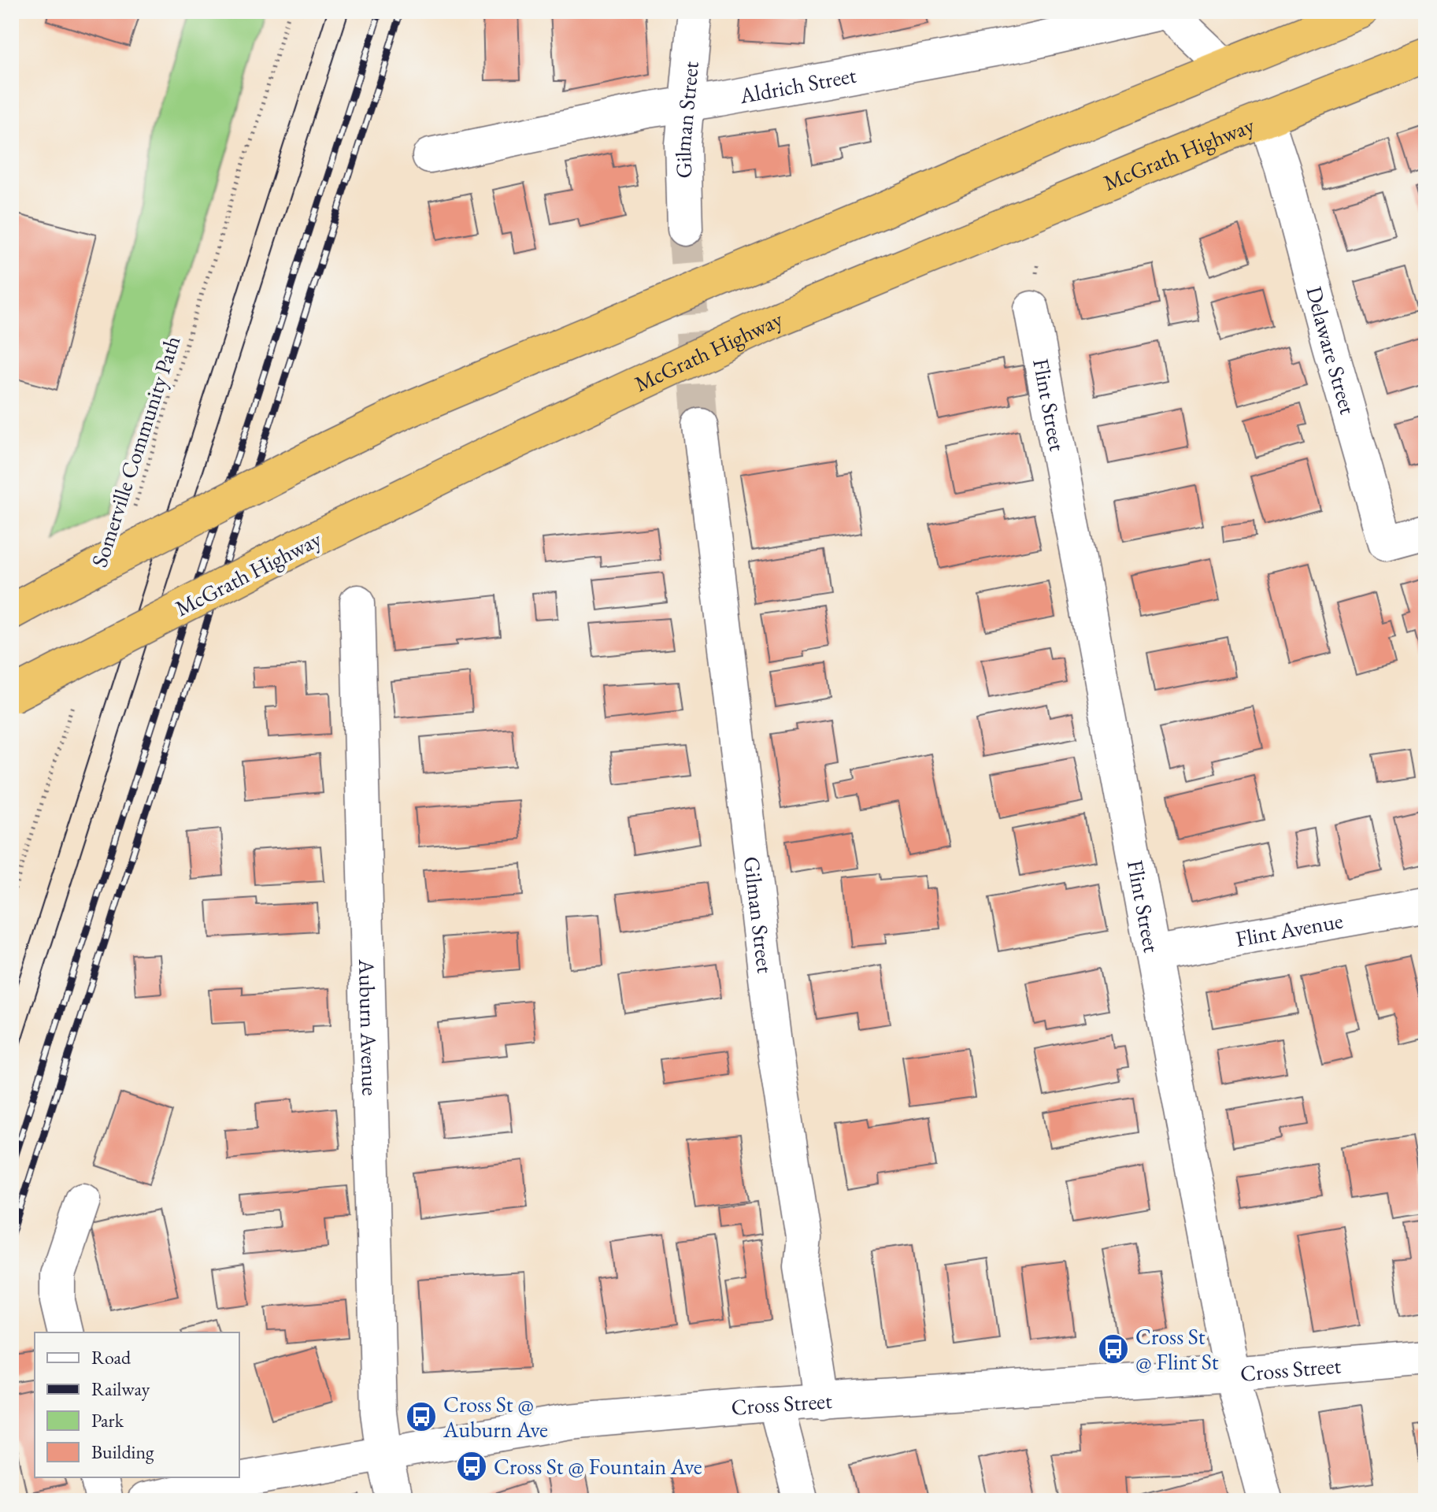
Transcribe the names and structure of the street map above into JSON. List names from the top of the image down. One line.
{"streets":{"highway":["McGrath Highway"],"street":["Aldrich Street","Gilman Street","Delaware Street","Flint Street","Flint Avenue","Auburn Avenue","Cross Street"],"path":["Somerville Community Path"]},"crossings":[["Aldrich Street","Gilman Street"],["Gilman Street","Cross Street"],["McGrath Highway","Delaware Street"],["Flint Street","Flint Avenue"],["Flint Street","Cross Street"],["Auburn Avenue","Cross Street"]],"places":{"bus stop":["Cross St @ Flint St","Cross St @ Auburn Ave","Cross St @ Fountain Ave"]},"legend":["Road","Railway","Park","Building"]}
